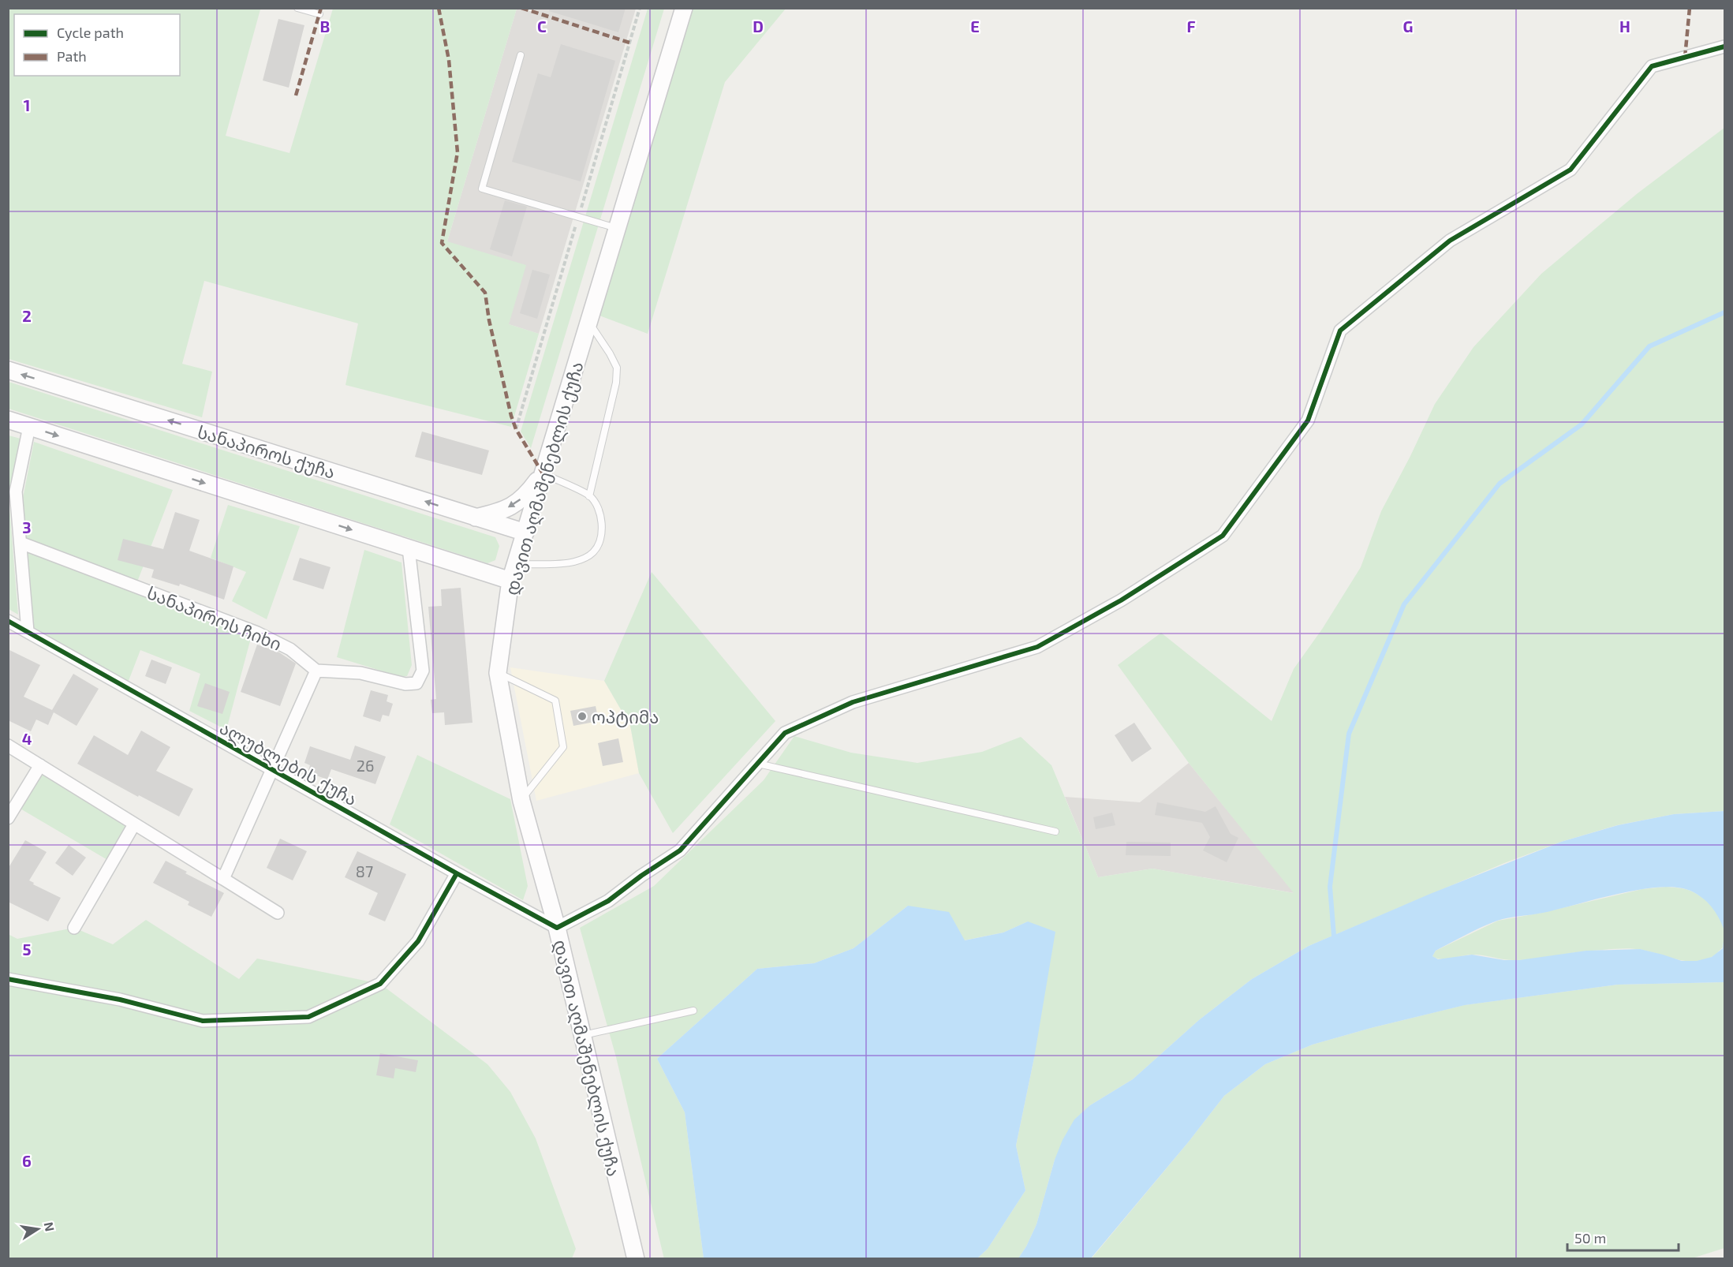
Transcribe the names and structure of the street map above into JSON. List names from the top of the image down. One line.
{"streets":{"main road":["სანაპიროს ქუჩა","დავით აღმაშენებლის ქუჩა"],"street":["სანაპიროს ჩიხი","ალუბლების ქუჩა"]},"crossings":[["სანაპიროს ქუჩა","დავით აღმაშენებლის ქუჩა"],["დავით აღმაშენებლის ქუჩა","ალუბლების ქუჩა"]],"places":["ოპტიმა"],"house_numbers":["26","87"],"legend":["Cycle path","Path"],"scale_bar":"50 m","north":"right","grid":{"columns":["B","C","D","E","F","G","H"],"rows":["1","2","3","4","5","6"]}}
